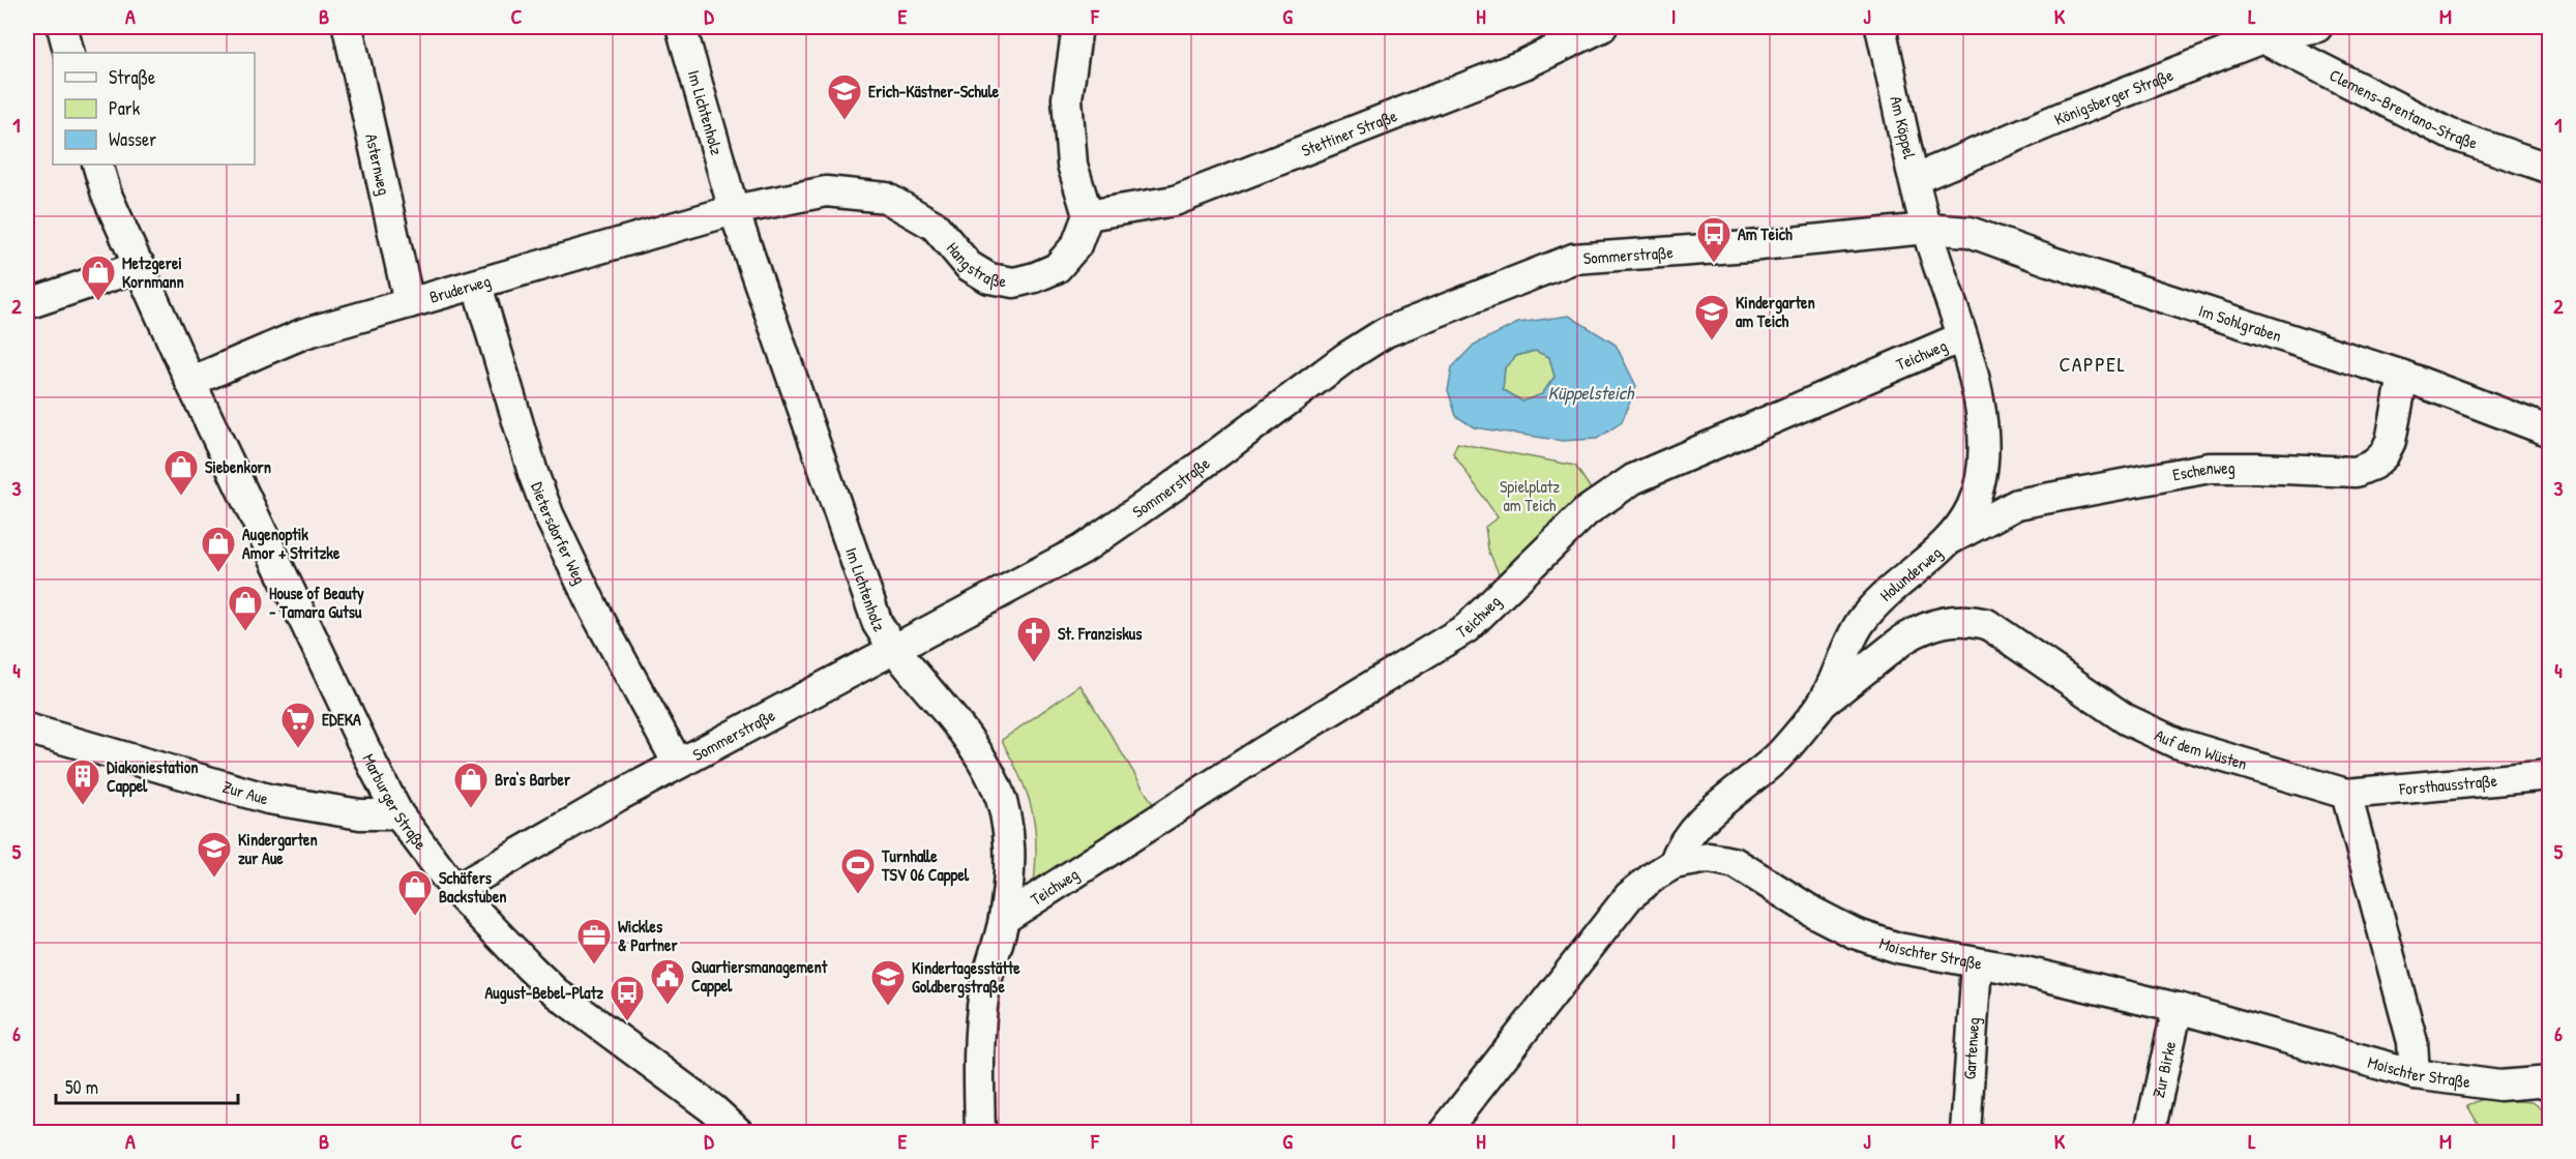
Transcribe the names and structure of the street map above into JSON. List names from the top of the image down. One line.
{"streets":{"street":["Königsberger Straße","Clemens-Brentano-Straße","Im Lichtenholz","Am Köppel","Stettiner Straße","Asternweg","Sommerstraße","Hangstraße","Bruderweg","Im Sohlgraben","Teichweg","Eschenweg","Dietersdorfer Weg","Holunderweg","Auf dem Wüsten","Forsthausstraße","Zur Aue","Marburger Straße","Moischter Straße","Gartenweg","Zur Birke"]},"crossings":[["Königsberger Straße","Clemens-Brentano-Straße"],["Königsberger Straße","Am Köppel"],["Im Lichtenholz","Sommerstraße"],["Im Lichtenholz","Hangstraße"],["Im Lichtenholz","Bruderweg"],["Im Lichtenholz","Teichweg"],["Am Köppel","Sommerstraße"],["Am Köppel","Im Sohlgraben"],["Am Köppel","Holunderweg"],["Stettiner Straße","Hangstraße"],["Asternweg","Bruderweg"],["Sommerstraße","Im Sohlgraben"],["Sommerstraße","Dietersdorfer Weg"],["Sommerstraße","Holunderweg"],["Sommerstraße","Marburger Straße"],["Hangstraße","Bruderweg"],["Bruderweg","Dietersdorfer Weg"],["Bruderweg","Marburger Straße"],["Im Sohlgraben","Eschenweg"],["Im Sohlgraben","Holunderweg"],["Teichweg","Holunderweg"],["Eschenweg","Holunderweg"],["Holunderweg","Auf dem Wüsten"],["Holunderweg","Moischter Straße"],["Auf dem Wüsten","Forsthausstraße"],["Zur Aue","Marburger Straße"],["Moischter Straße","Gartenweg"],["Moischter Straße","Zur Birke"]],"districts":["CAPPEL"],"water":["Küppelsteich"],"parks":["Spielplatz am Teich"],"places":{"school or university":["Erich-Kästner-Schule","Kindergarten am Teich","Kindergarten zur Aue","Kindertagesstätte Goldbergstraße"],"bus stop":["Am Teich","August-Bebel-Platz"],"shop":["Metzgerei Kornmann","Siebenkorn","Augenoptik Amor + Stritzke","House of Beauty - Tamara Gutsu","Bra‘s Barber","Schäfers Backstuben"],"church":["St. Franziskus"],"supermarket":["EDEKA"],"building":["Diakoniestation Cappel"],"sports":["Turnhalle TSV 06 Cappel"],"office":["Wickles & Partner"],"public building":["Quartiersmanagement Cappel"]},"legend":["Straße","Park","Wasser"],"scale_bar":"50 m","grid":{"columns":["A","B","C","D","E","F","G","H","I","J","K","L","M"],"rows":["1","2","3","4","5","6"]}}
